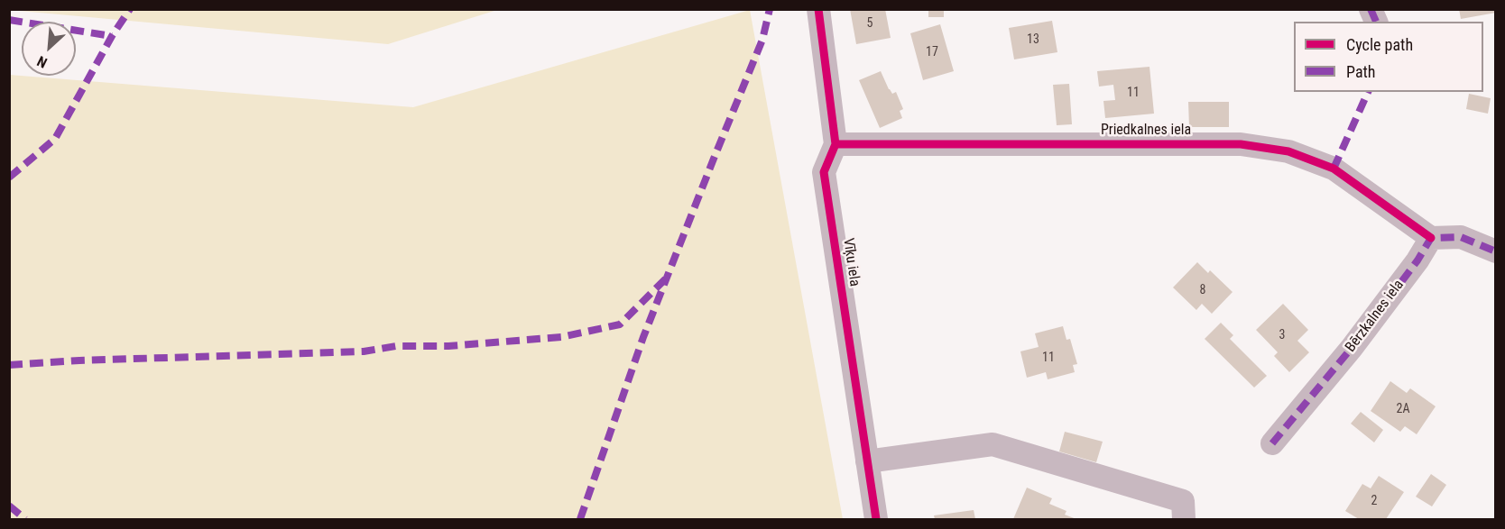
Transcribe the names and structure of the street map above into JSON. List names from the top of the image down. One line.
{"streets":{"street":["Priedkalnes iela","Vīķu iela","Bērzkalnes iela"]},"crossings":[["Priedkalnes iela","Vīķu iela"],["Priedkalnes iela","Bērzkalnes iela"]],"house_numbers":["5","13","17","11","8","3","11","2A","2"],"legend":["Cycle path","Path"],"north":"bottom left"}
